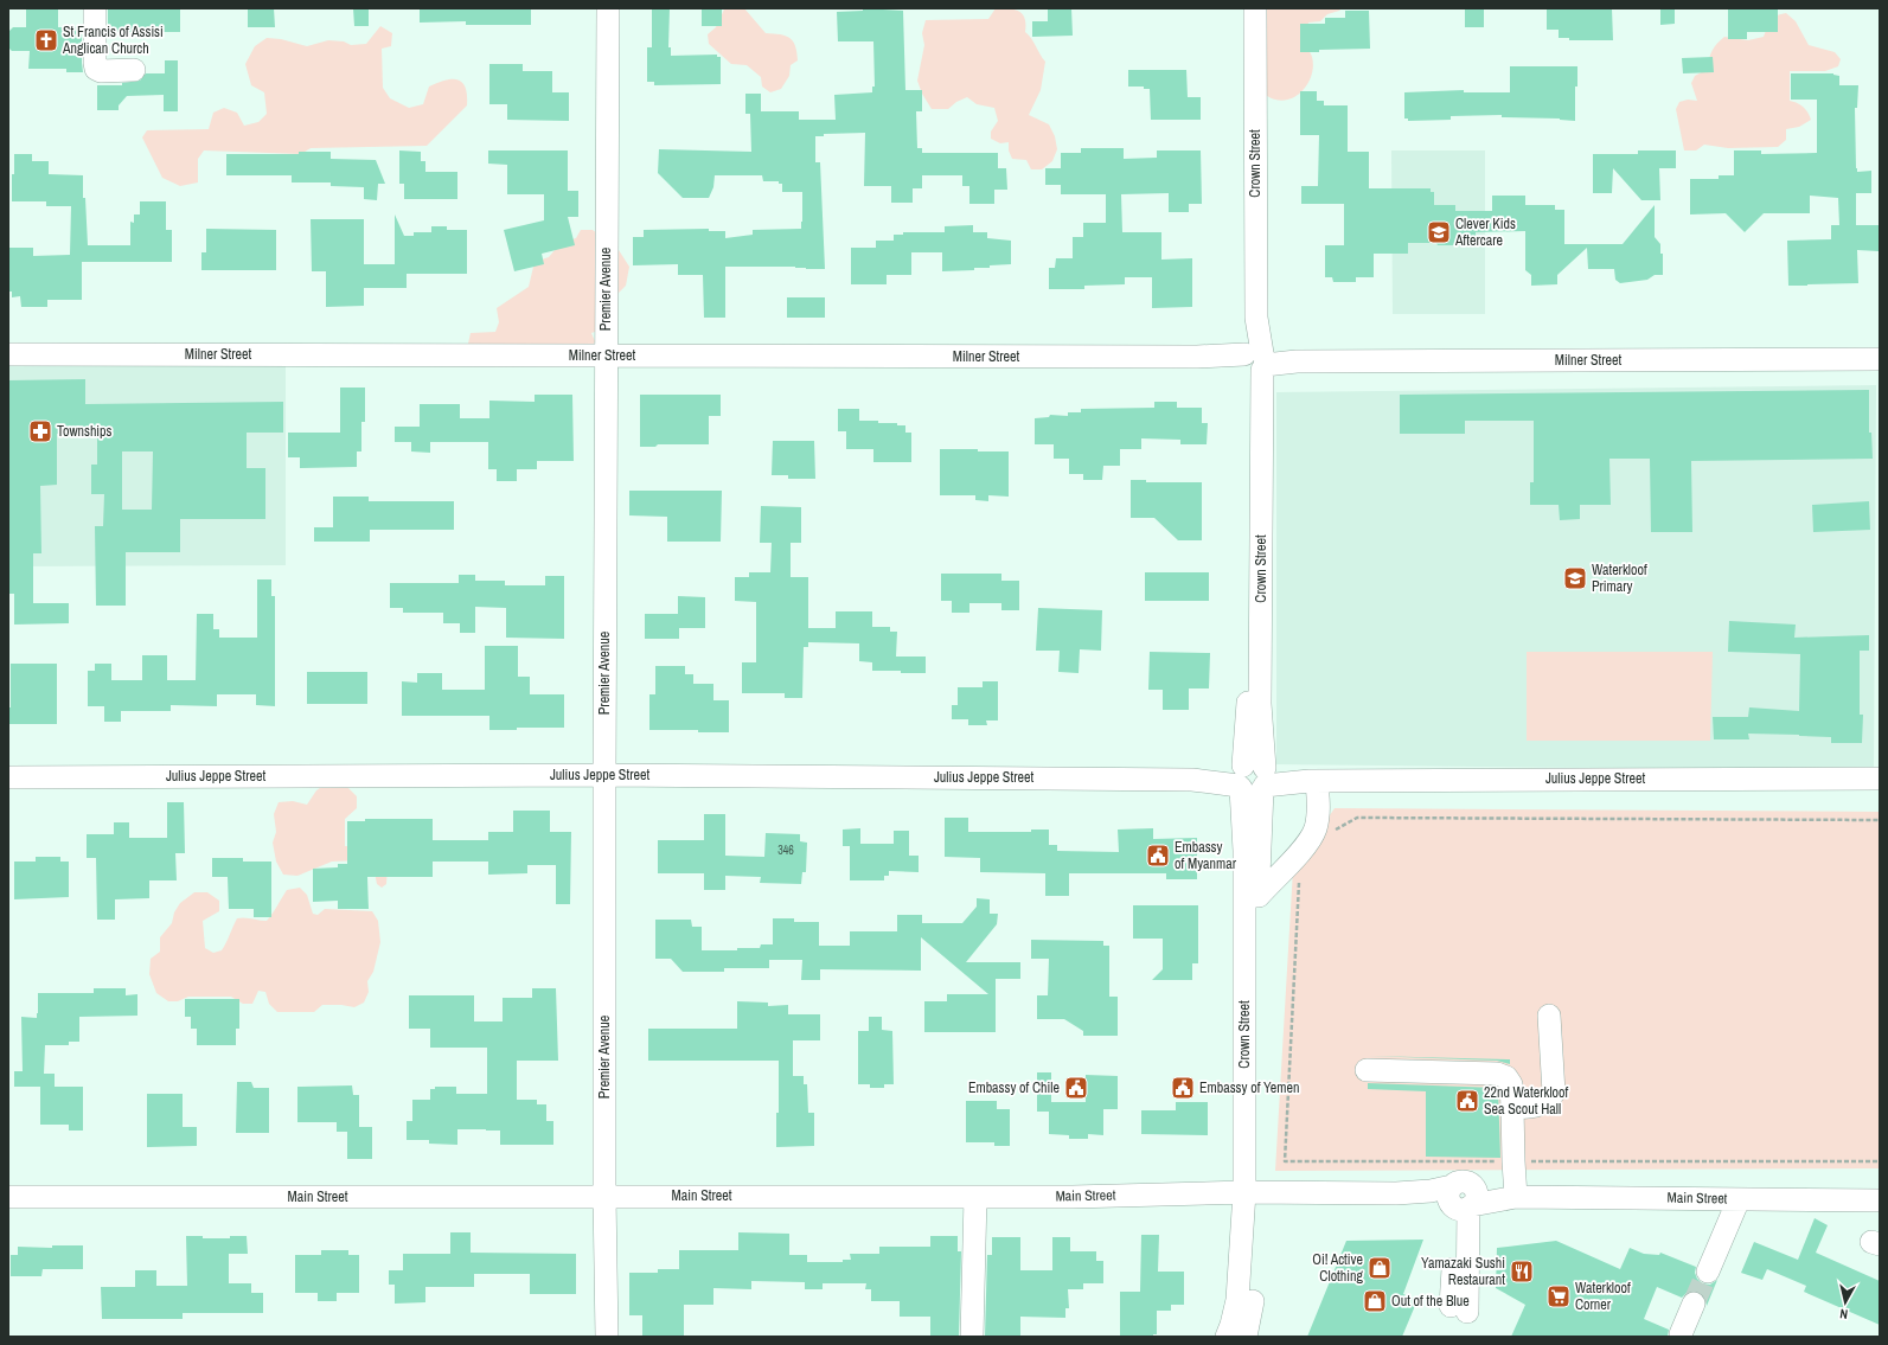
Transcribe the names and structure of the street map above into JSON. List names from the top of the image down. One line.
{"streets":{"street":["Crown Street","Premier Avenue","Milner Street","Julius Jeppe Street","Main Street"]},"crossings":[["Crown Street","Milner Street"],["Crown Street","Julius Jeppe Street"],["Crown Street","Main Street"],["Premier Avenue","Milner Street"],["Premier Avenue","Julius Jeppe Street"],["Premier Avenue","Main Street"]],"places":{"church":["St Francis of Assisi Anglican Church"],"school or university":["Clever Kids Aftercare","Waterkloof Primary"],"pharmacy":["Townships"],"public building":["Embassy of Myanmar","Embassy of Chile","Embassy of Yemen","22nd Waterkloof Sea Scout Hall"],"shop":["Oi! Active Clothing","Out of the Blue"],"restaurant":["Yamazaki Sushi Restaurant"],"supermarket":["Waterkloof Corner"]},"house_numbers":["346"],"north":"bottom"}
